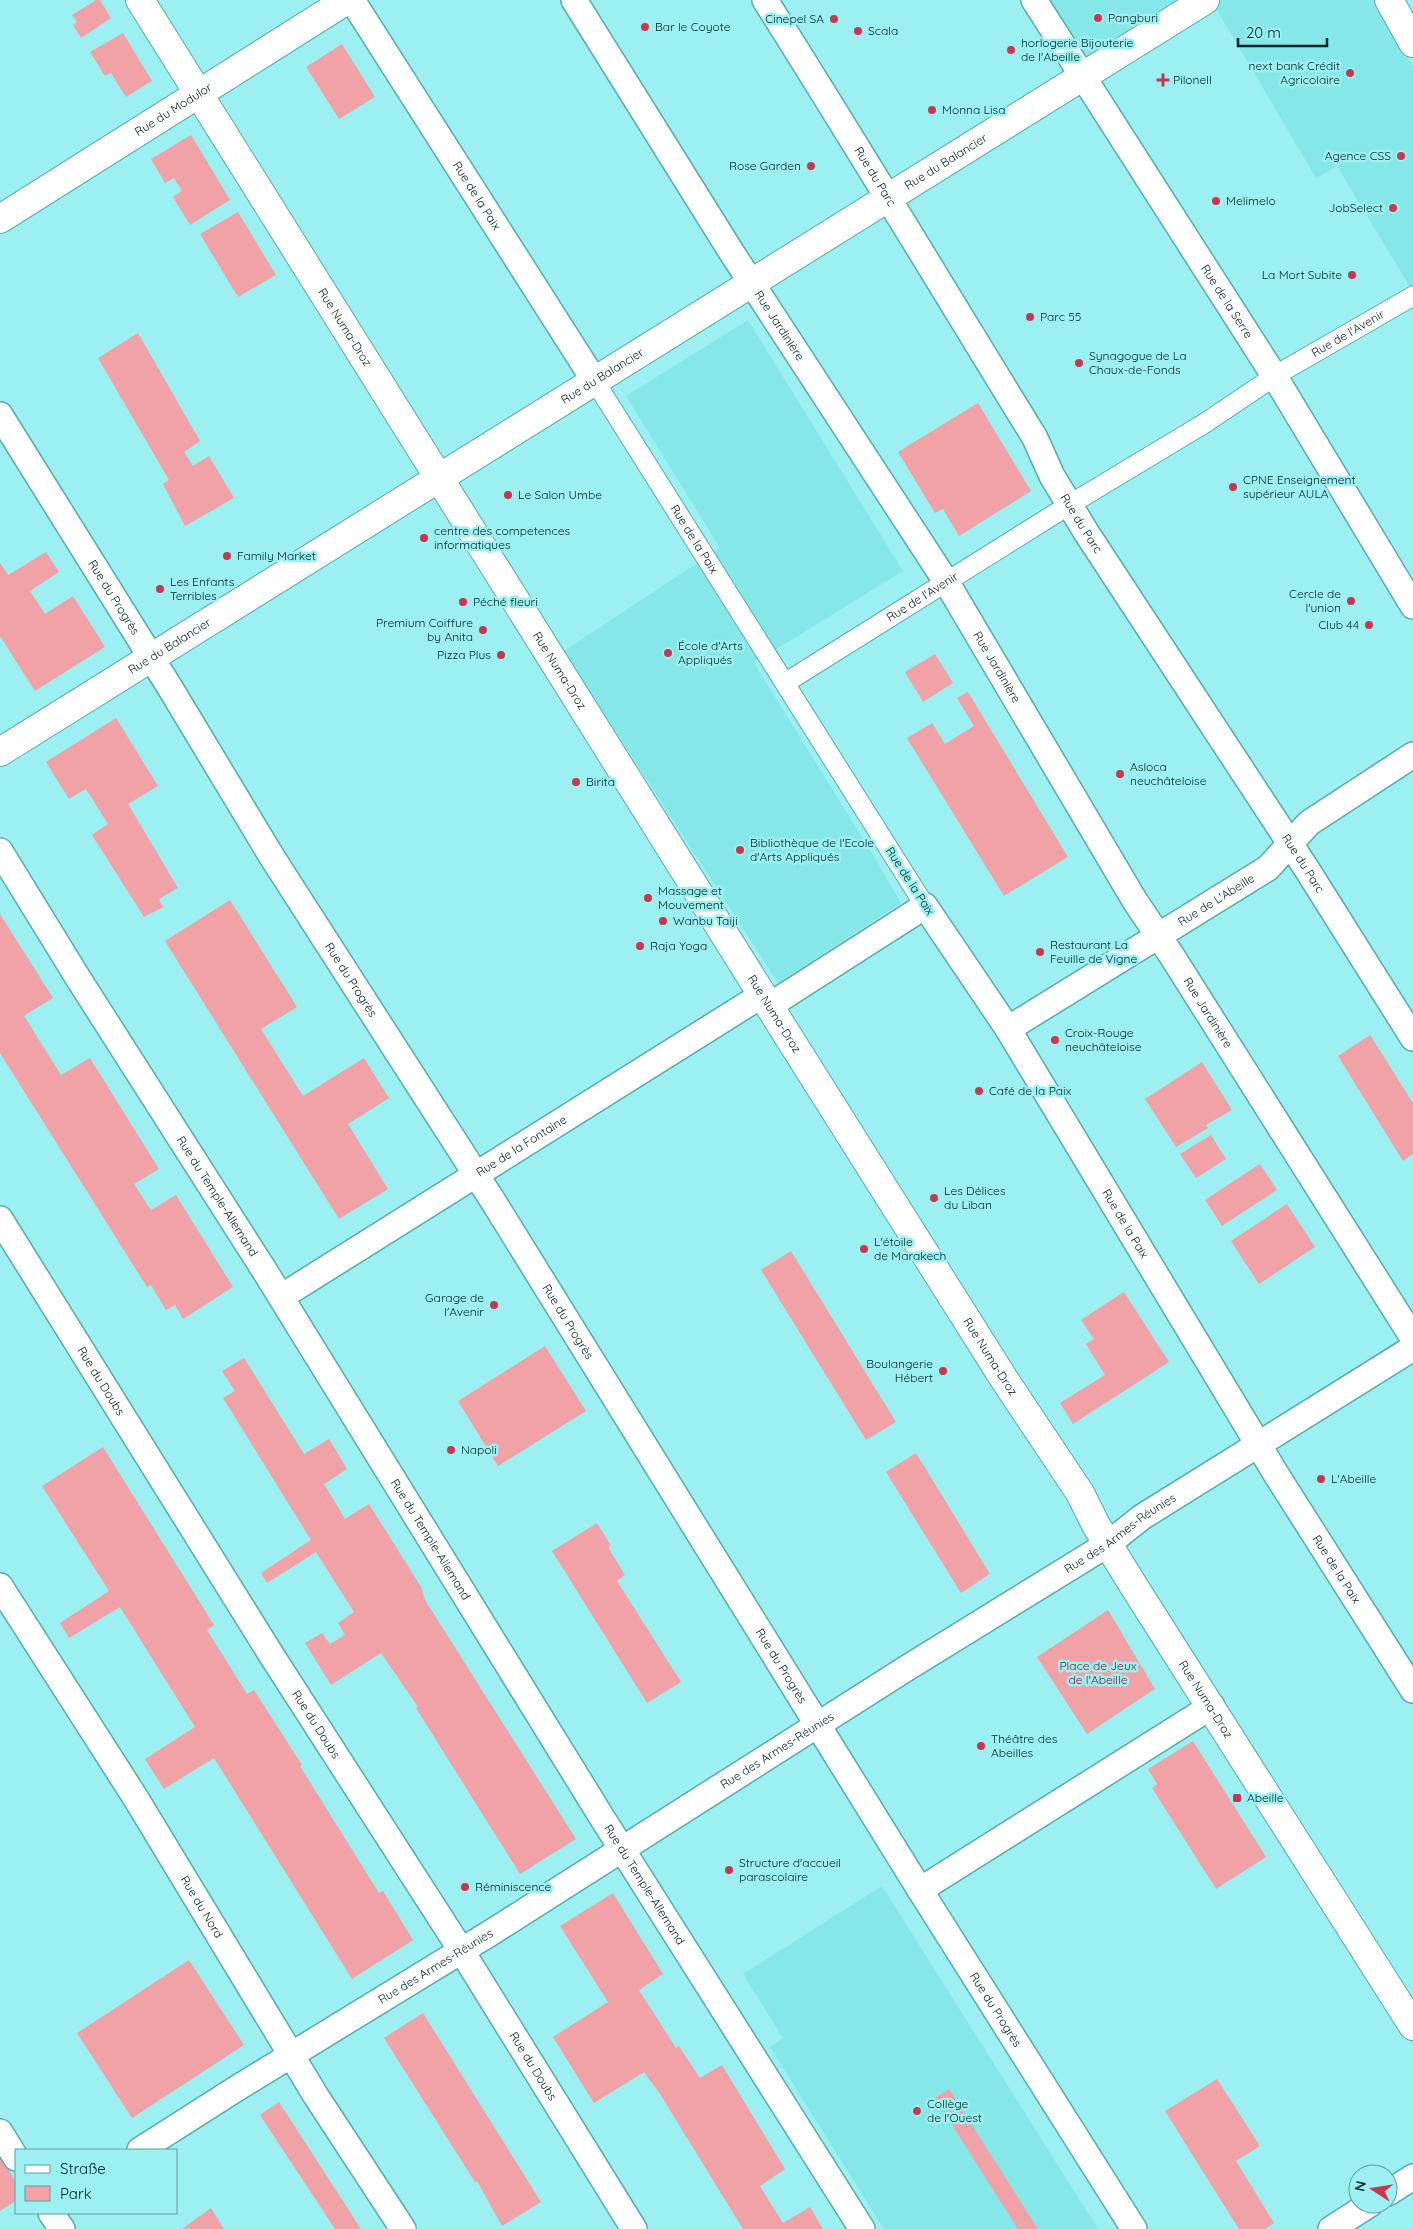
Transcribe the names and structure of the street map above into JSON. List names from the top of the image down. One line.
{"streets":{"main road":["Rue du Modulor","Rue du Balancier","Rue Numa-Droz"],"street":["Rue du Parc","Rue de la Paix","Rue de la Serre","Rue Jardinière","Rue de l'Avenir","Rue du Progrès","Rue de L'Abeille","Rue de la Fontaine","Rue du Temple-Allemand","Rue du Doubs","Rue des Armes-Réunies","Rue du Nord"]},"crossings":[["Rue du Modulor","Rue Numa-Droz"],["Rue du Balancier","Rue du Parc"],["Rue du Balancier","Rue de la Paix"],["Rue du Balancier","Rue de la Serre"],["Rue du Balancier","Rue Jardinière"],["Rue du Balancier","Rue Numa-Droz"],["Rue du Balancier","Rue du Progrès"],["Rue du Parc","Rue de L'Abeille"],["Rue de la Paix","Rue de l'Avenir"],["Rue de la Paix","Rue de L'Abeille"],["Rue de la Paix","Rue de la Fontaine"],["Rue de la Paix","Rue des Armes-Réunies"],["Rue Jardinière","Rue de l'Avenir"],["Rue Jardinière","Rue de L'Abeille"],["Rue Numa-Droz","Rue de la Fontaine"],["Rue Numa-Droz","Rue des Armes-Réunies"],["Rue du Progrès","Rue de la Fontaine"],["Rue du Progrès","Rue des Armes-Réunies"],["Rue de la Fontaine","Rue du Temple-Allemand"],["Rue du Temple-Allemand","Rue des Armes-Réunies"],["Rue du Doubs","Rue des Armes-Réunies"],["Rue des Armes-Réunies","Rue du Nord"]],"parks":["Place de Jeux de l'Abeille"],"places":{"other":["Pangburi","Cinepel SA","Bar le Coyote","Scala","horlogerie Bijouterie de l'Abeille","next bank Crédit Agricolaire","Monna Lisa","Agence CSS","Rose Garden","Melimelo","JobSelect","La Mort Subite","Parc 55","Synagogue de La Chaux-de-Fonds","CPNE Enseignement supérieur AULA","Le Salon Umbe","centre des competences informatiques","Family Market","Les Enfants Terribles","Cercle de l'union","Péché fleuri","Club 44","Premium Coiffure by Anita","École d'Arts Appliqués","Pizza Plus","Asloca neuchâteloise","Birita","Bibliothèque de l'Ecole d'Arts Appliqués","Massage et Mouvement","Wanbu Taiji","Raja Yoga","Restaurant La Feuille de Vigne","Croix-Rouge neuchâteloise","Café de la Paix","Les Délices du Liban","L'étoile de Marakech","Garage de l'Avenir","Boulangerie Hébert","Napoli","L'Abeille","Théâtre des Abeilles","Structure d'accueil parascolaire","Réminiscence","Collège de l'Ouest"],"health":["Pilonell"],"transit":["Abeille"]},"legend":["Straße","Park"],"scale_bar":"20 m","north":"left"}
